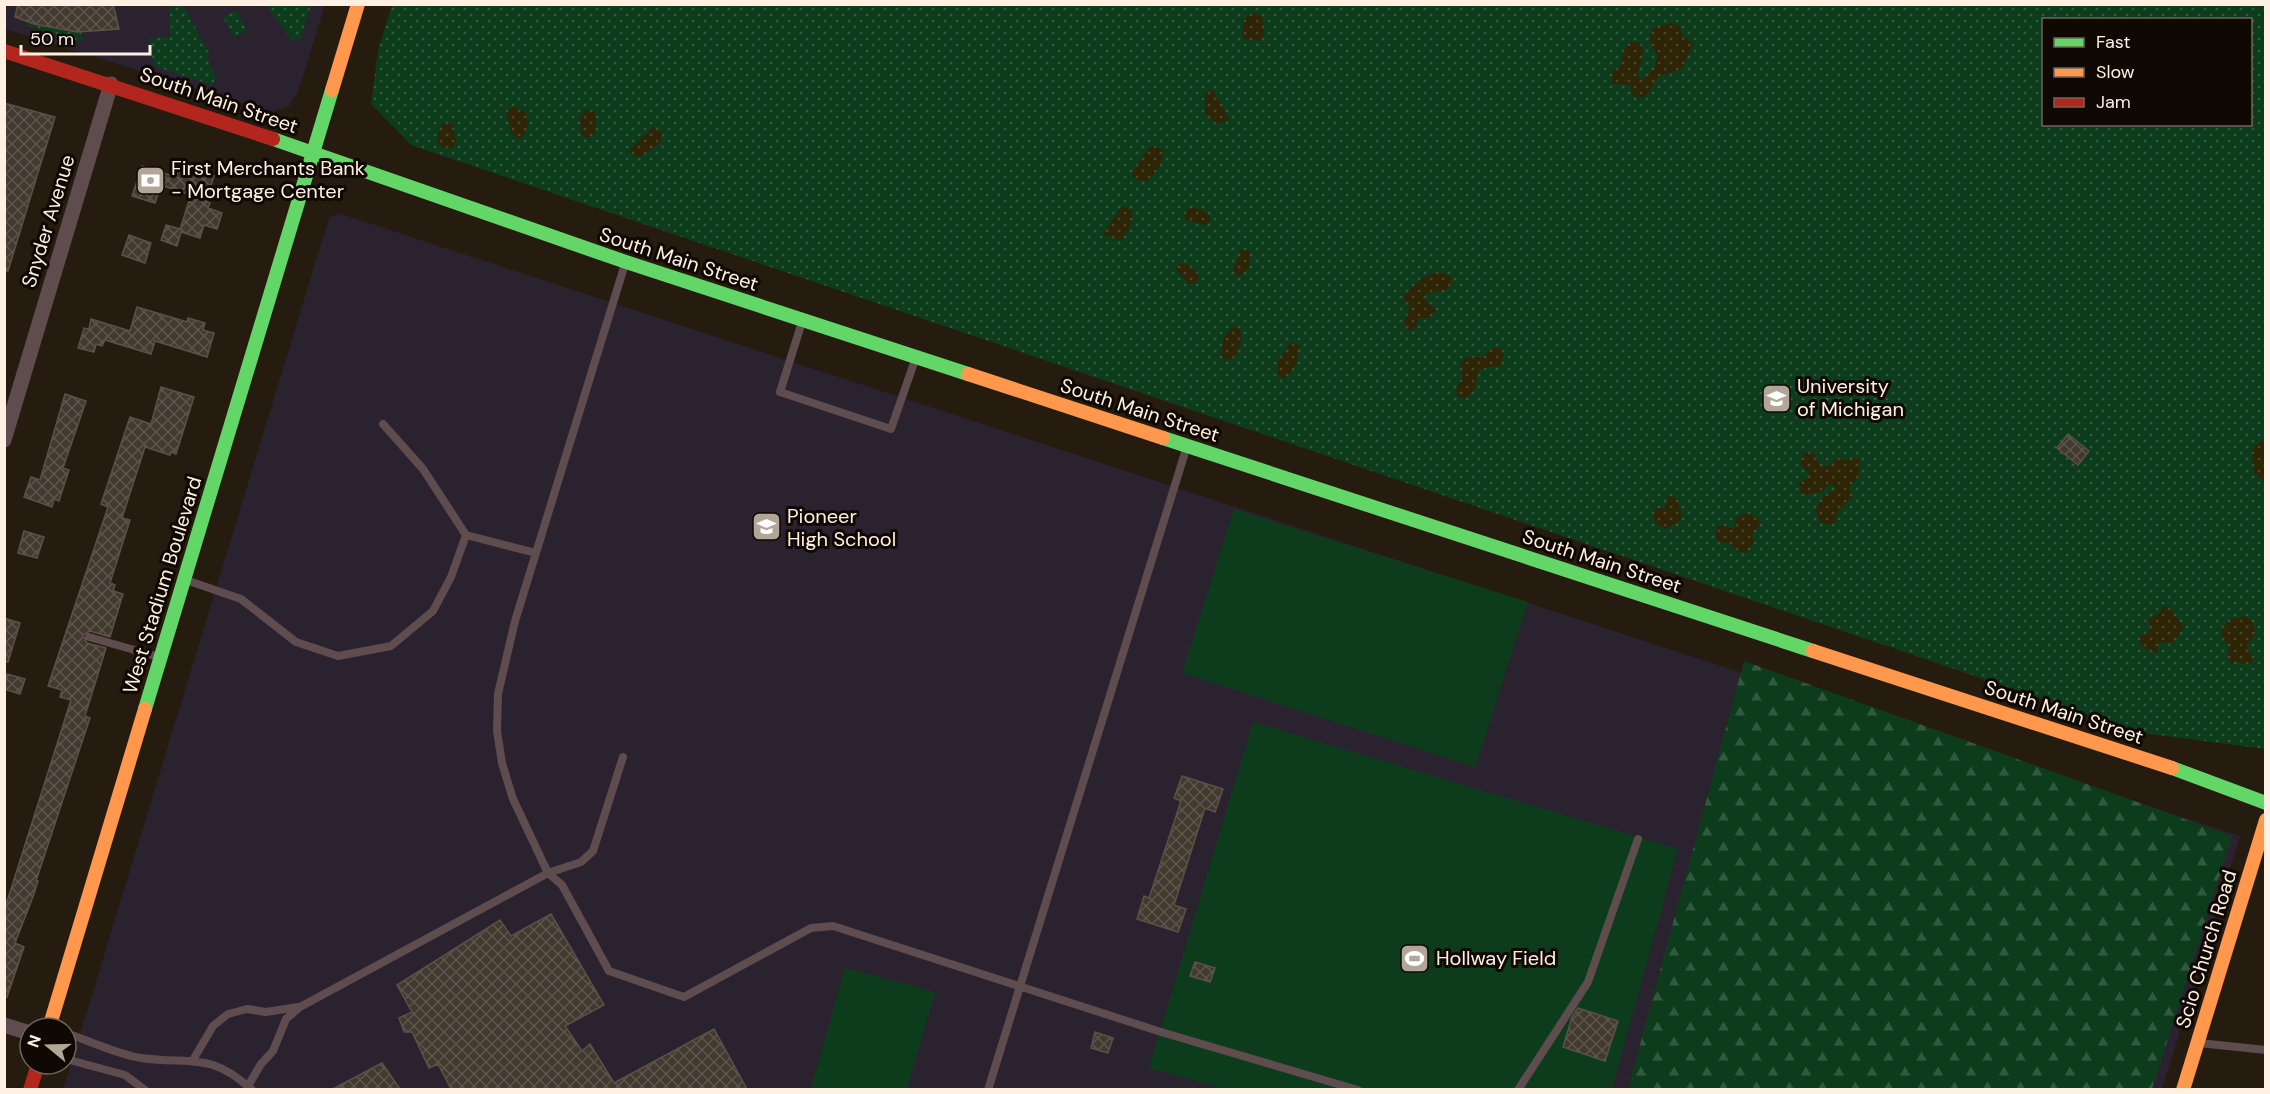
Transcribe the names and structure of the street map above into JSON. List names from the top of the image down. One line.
{"streets":{"main road":["South Main Street","West Stadium Boulevard","Scio Church Road"],"street":["Snyder Avenue"]},"crossings":[["South Main Street","Snyder Avenue"],["South Main Street","West Stadium Boulevard"]],"places":{"bank":["First Merchants Bank - Mortgage Center"],"school or university":["University of Michigan","Pioneer High School"],"sports":["Hollway Field"]},"legend":["Fast","Slow","Jam"],"scale_bar":"50 m","north":"left"}
